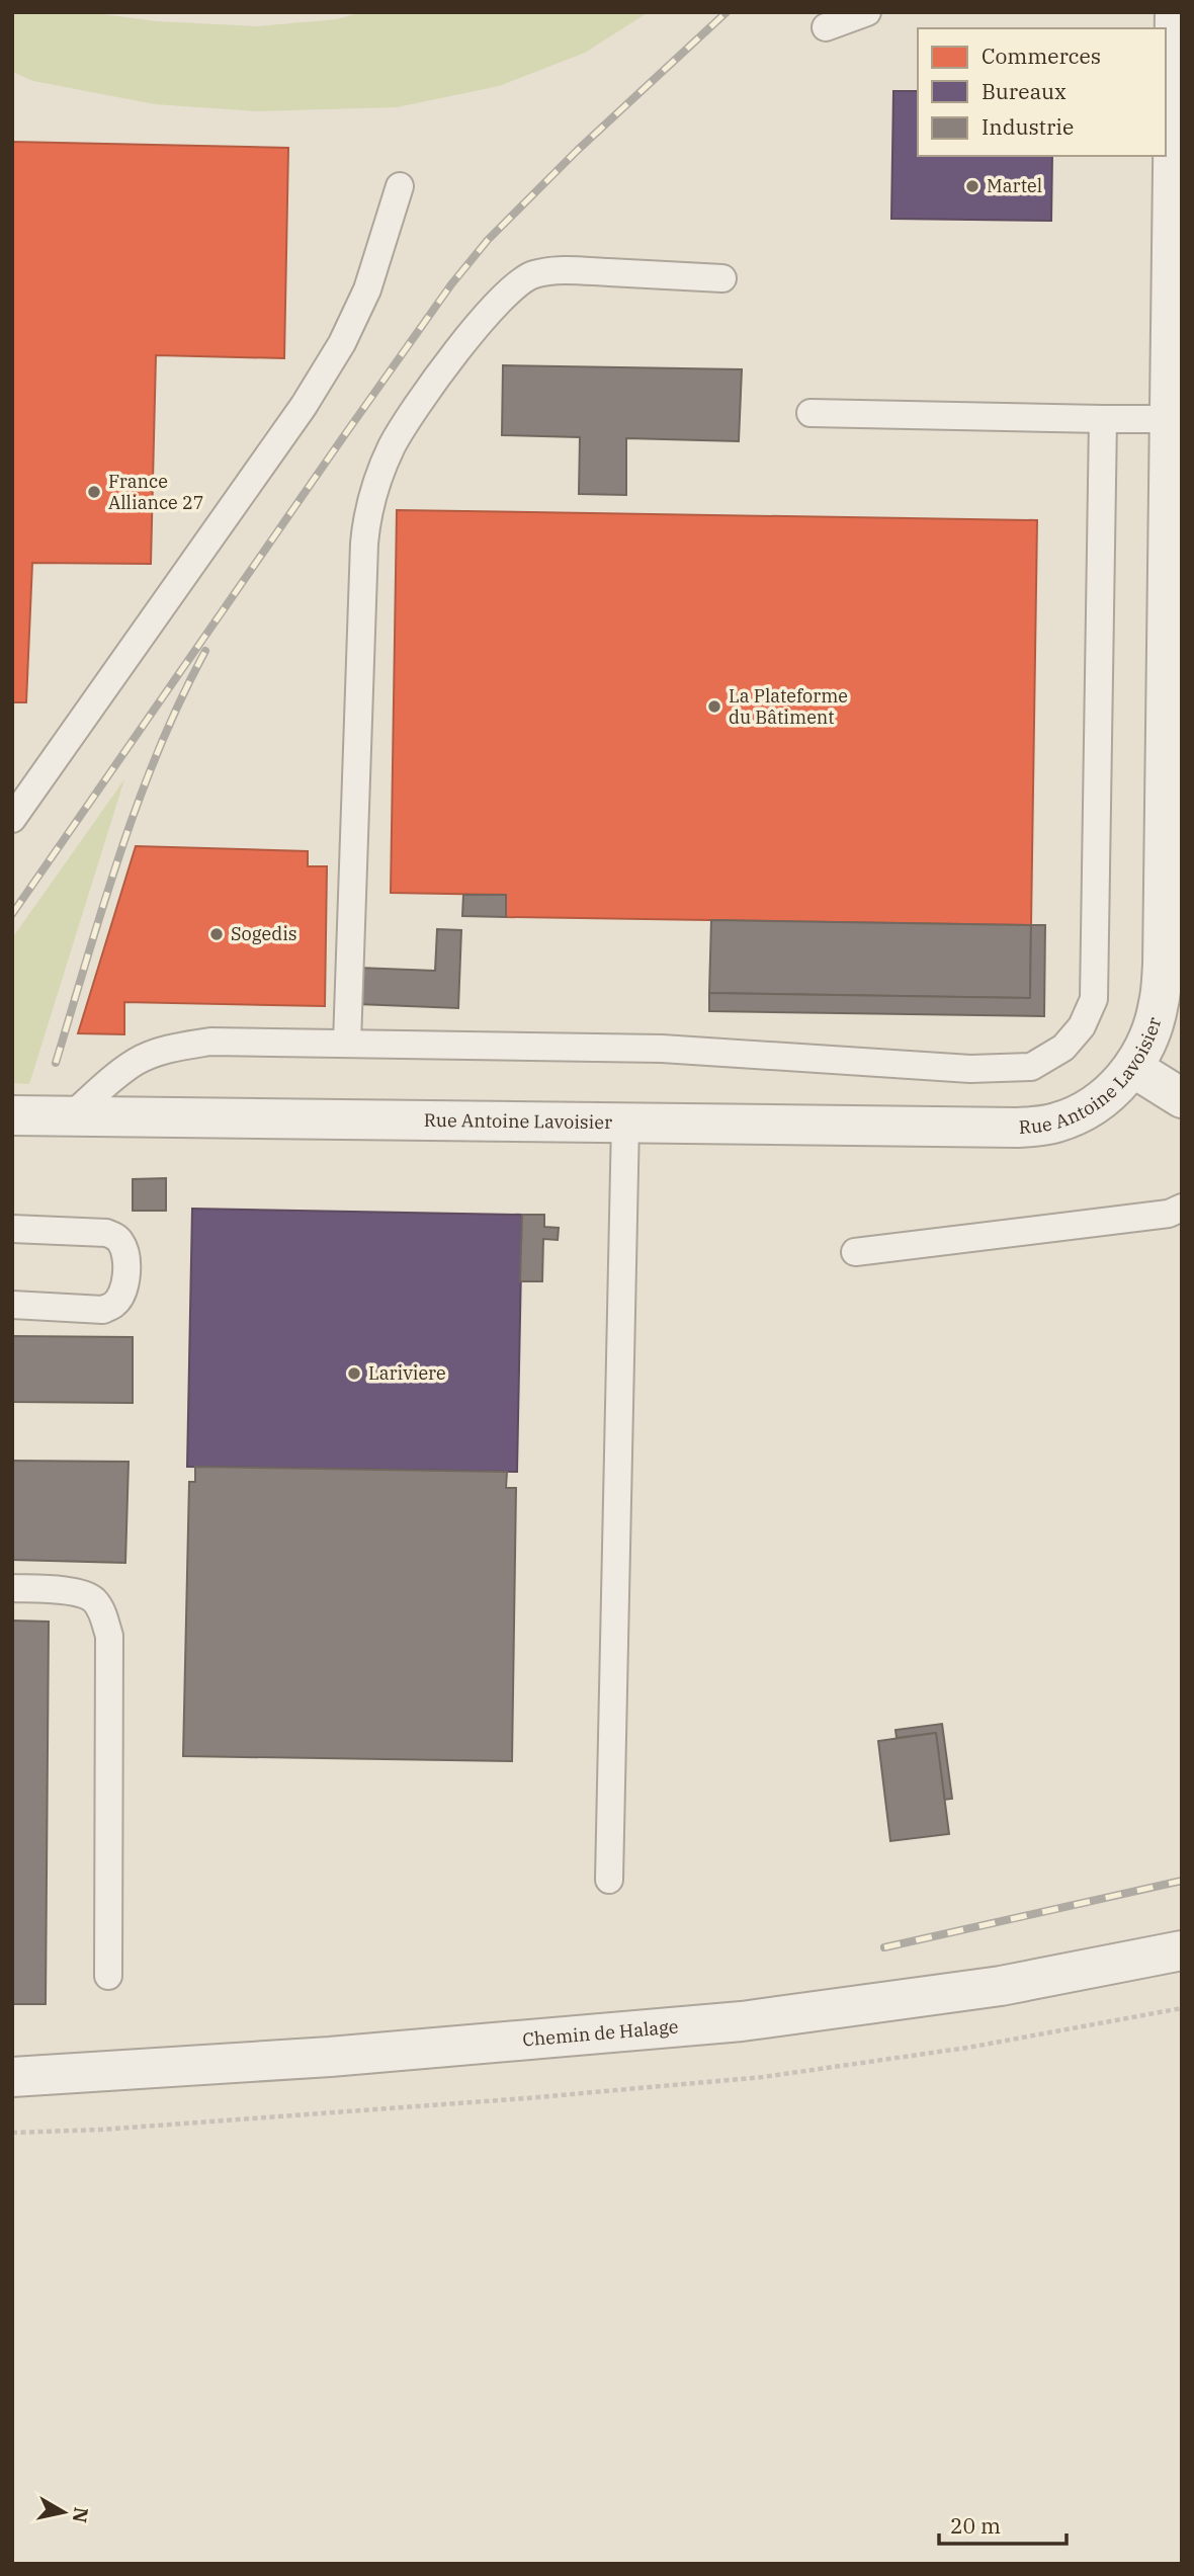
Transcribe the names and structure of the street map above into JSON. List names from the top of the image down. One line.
{"streets":{"street":["Rue Antoine Lavoisier","Chemin de Halage"]},"places":["Martel","France Alliance 27","La Plateforme du Bâtiment","Sogedis","Lariviere"],"legend":["Commerces","Bureaux","Industrie"],"scale_bar":"20 m","north":"right"}
